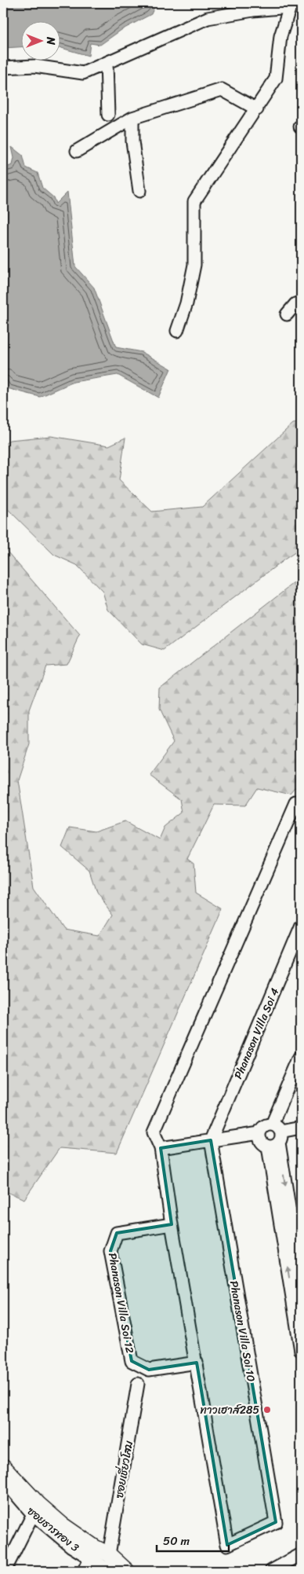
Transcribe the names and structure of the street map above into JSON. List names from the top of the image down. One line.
{"streets":{"street":["Phanason Villa Soi 4","Phanason Villa Soi 12","Phanason Villa Soi 10","ซอยเชี่ยวโสม","ซอยธารทอง 3"]},"crossings":[["Phanason Villa Soi 4","Phanason Villa Soi 10"],["Phanason Villa Soi 12","Phanason Villa Soi 10"]],"places":["ทาวเฮาส์285"],"scale_bar":"50 m","north":"right"}
